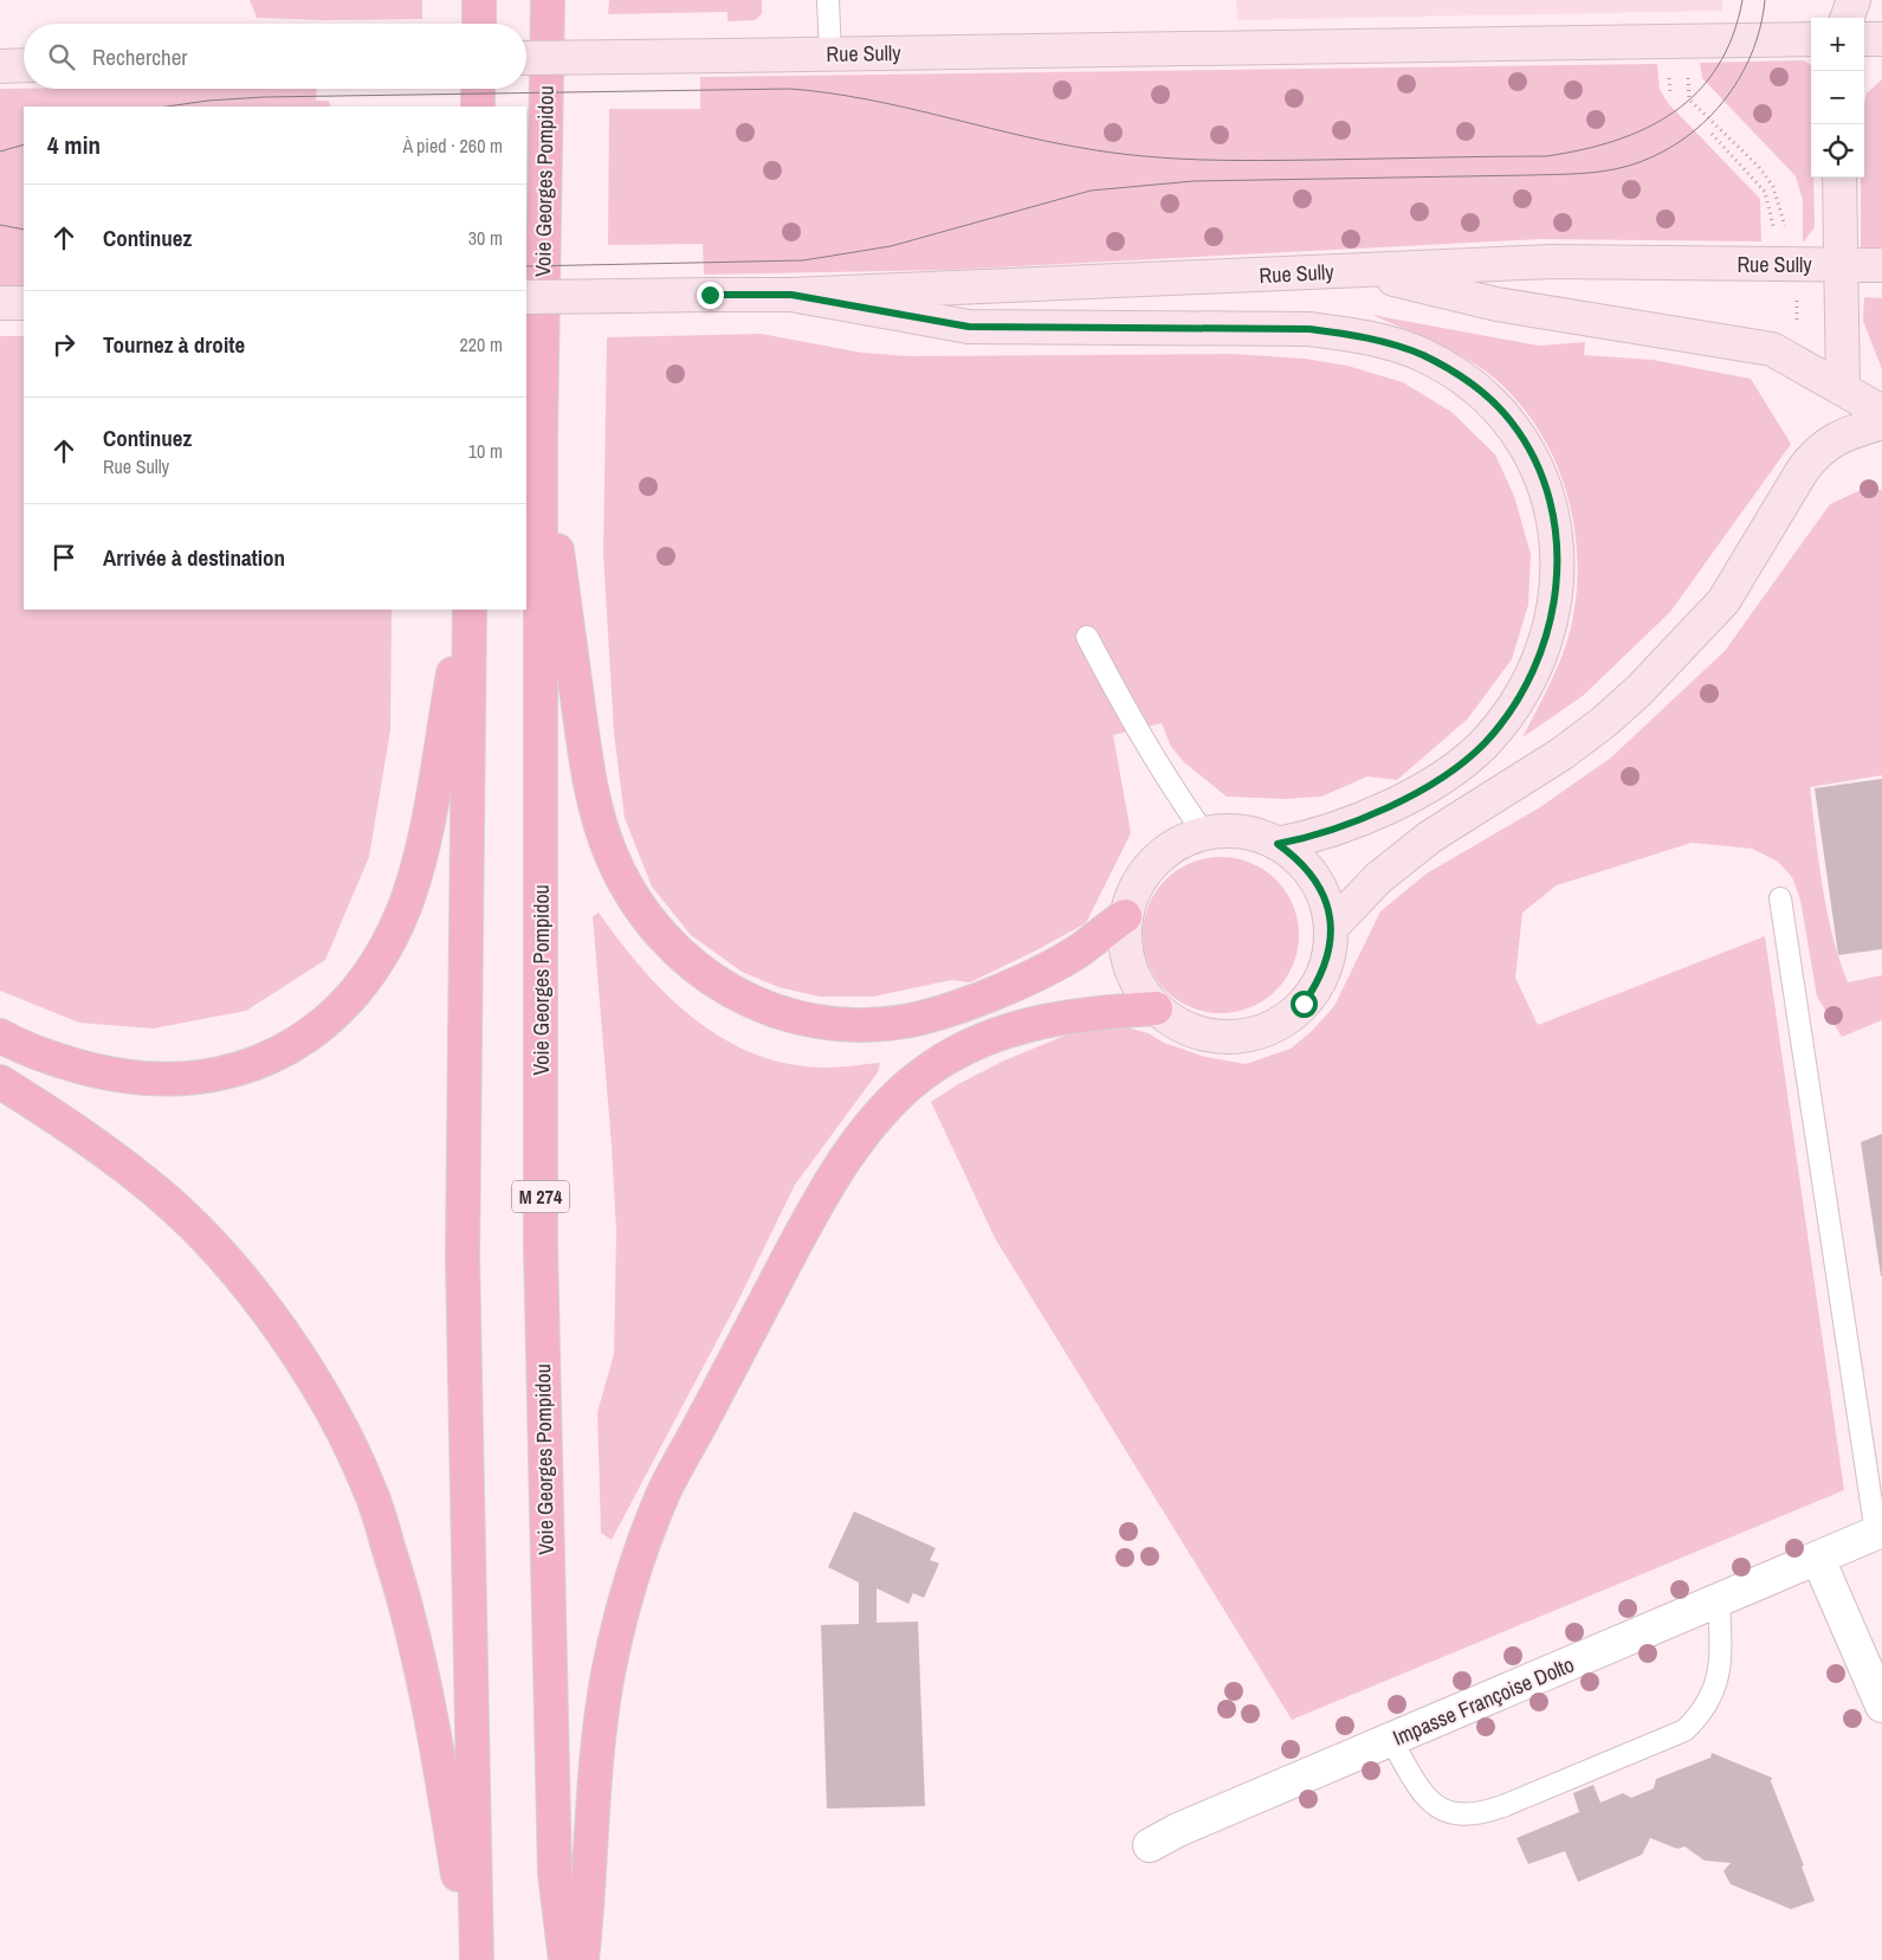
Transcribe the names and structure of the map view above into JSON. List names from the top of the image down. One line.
{"streets":{"highway":["Voie Georges Pompidou","M 274"],"main road":["Rue Sully"],"street":["Impasse Françoise Dolto"]},"page":{"map_buttons":["+","−"],"search":"Rechercher","heading":["4 min","À pied · 260 m"],"list":[["Continuez","30 m"],["Tournez à droite","220 m"],["Continuez","Rue Sully","10 m"],"Arrivée à destination"]}}
